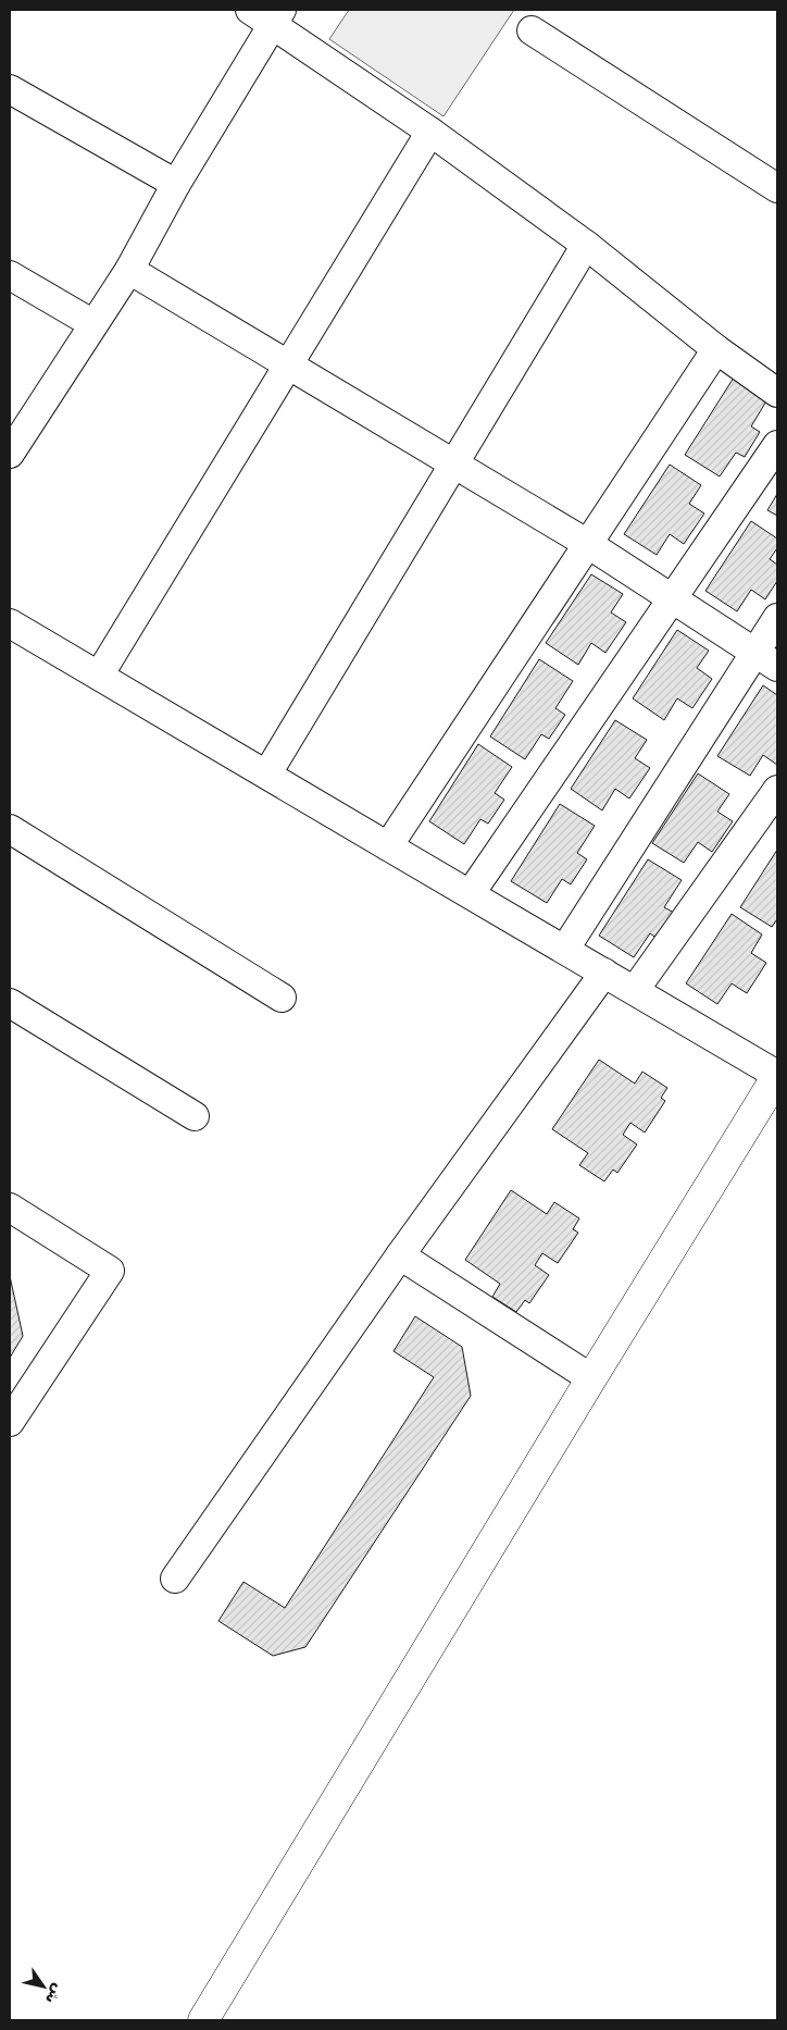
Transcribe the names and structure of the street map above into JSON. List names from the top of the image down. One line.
{"north":"bottom right"}
